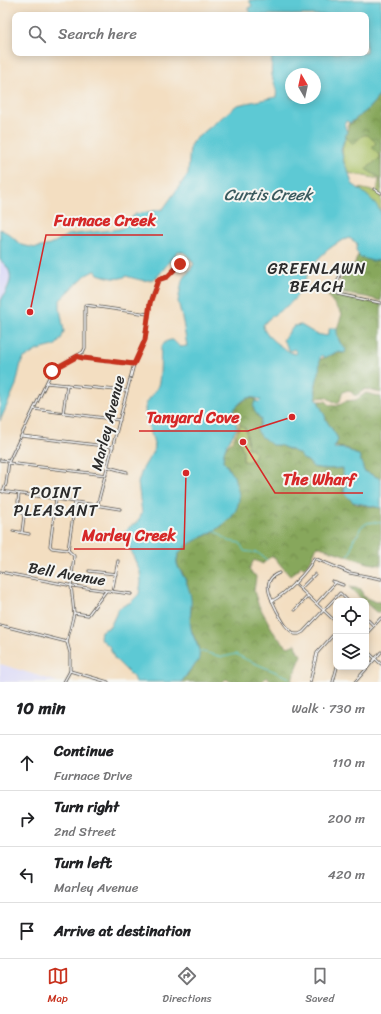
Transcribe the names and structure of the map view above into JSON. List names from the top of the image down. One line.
{"streets":{"street":["Marley Avenue","Bell Avenue"]},"districts":["GREENLAWN BEACH","POINT PLEASANT"],"water":["Curtis Creek"],"places":["Furnace Creek","Tanyard Cove","The Wharf","Marley Creek"],"north":"top","page":{"search":"Search here","heading":["10 min","Walk · 730 m"],"list":[["Continue","Furnace Drive","110 m"],["Turn right","2nd Street","200 m"],["Turn left","Marley Avenue","420 m"],"Arrive at destination"],"nav":["Map","Directions","Saved"]}}
